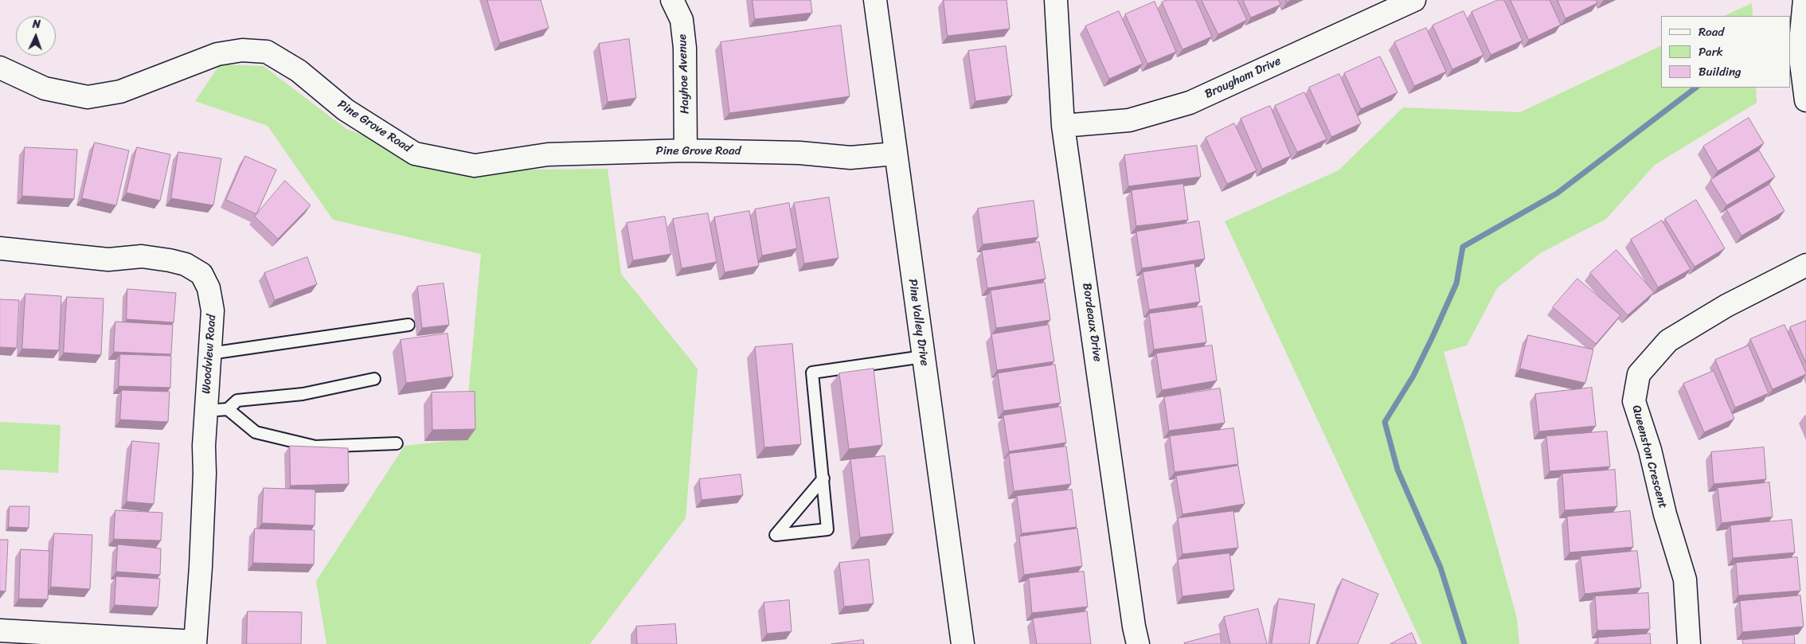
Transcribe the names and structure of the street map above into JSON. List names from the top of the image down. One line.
{"streets":{"street":["Hayhoe Avenue","Brougham Drive","Pine Grove Road","Pine Valley Drive","Bordeaux Drive","Woodview Road","Queenston Crescent"]},"crossings":[["Hayhoe Avenue","Pine Grove Road"],["Brougham Drive","Bordeaux Drive"],["Pine Grove Road","Pine Valley Drive"]],"legend":["Road","Park","Building"],"north":"top"}
